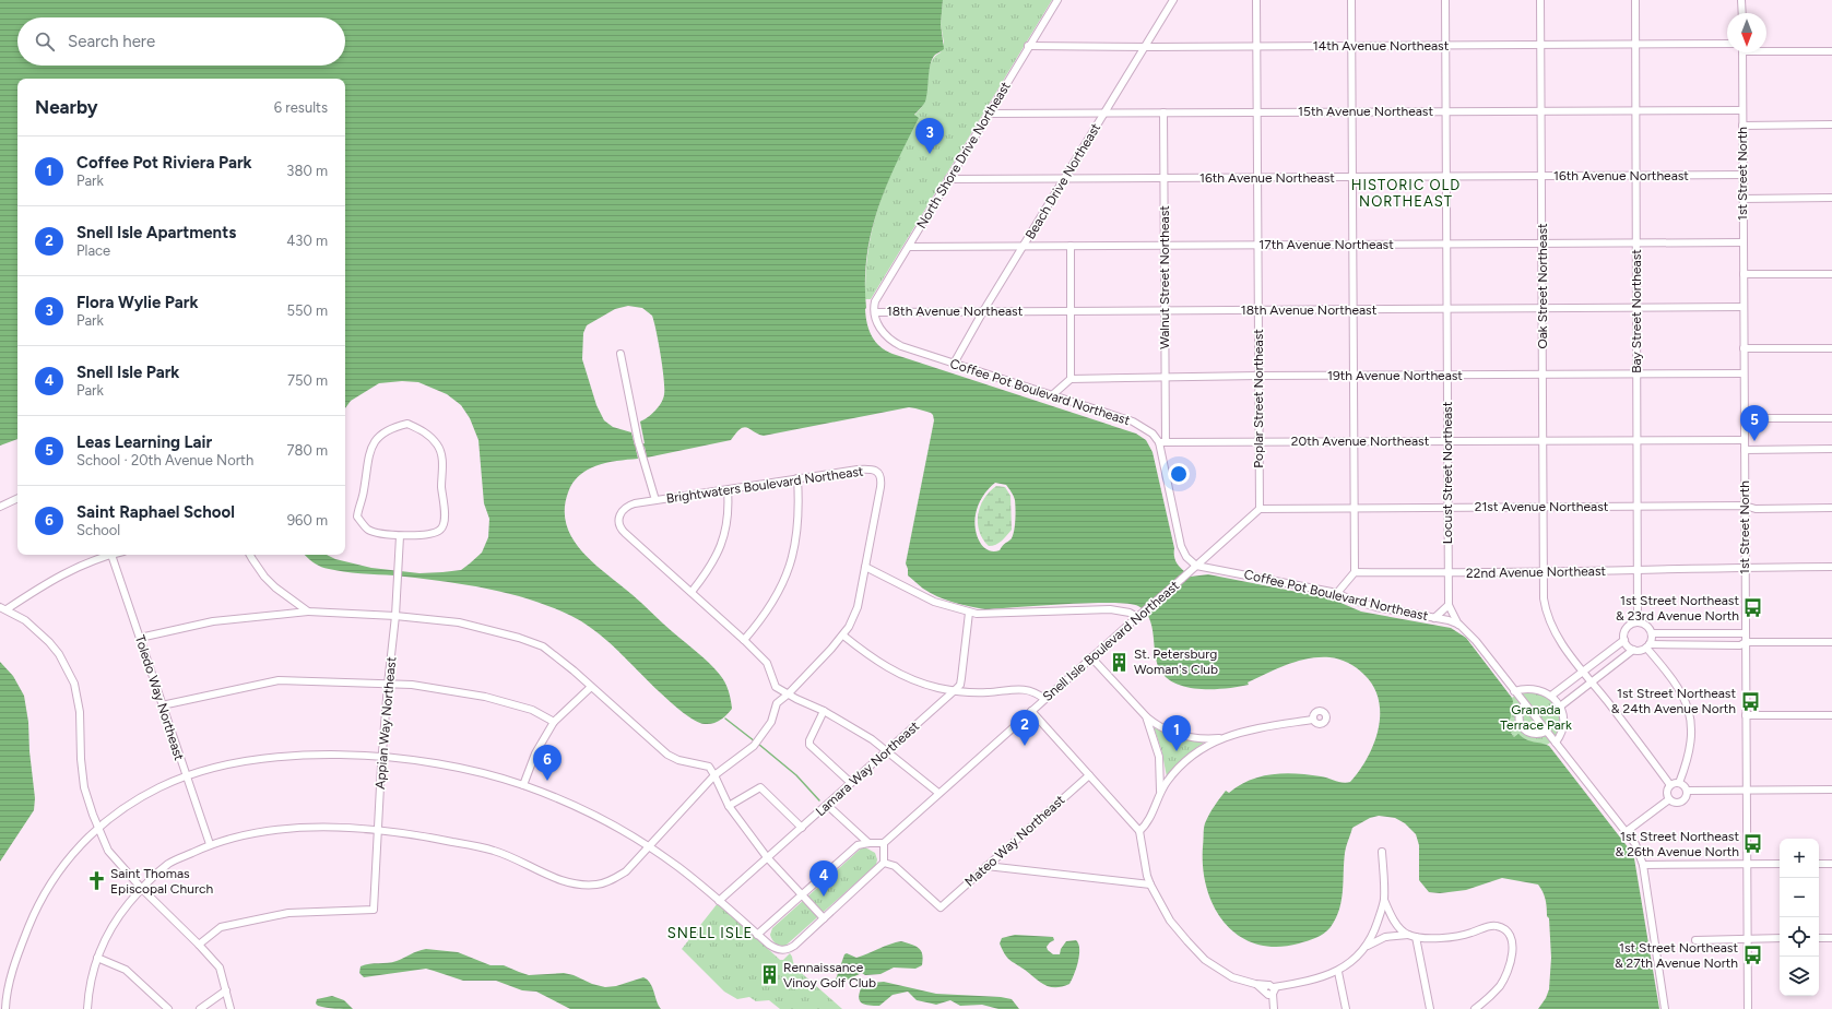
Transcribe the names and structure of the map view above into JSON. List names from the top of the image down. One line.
{"streets":{"street":["14th Avenue Northeast","15th Avenue Northeast","North Shore Drive Northeast","1st Street North","16th Avenue Northeast","Beach Drive Northeast","17th Avenue Northeast","Walnut Street Northeast","Oak Street Northeast","18th Avenue Northeast","Bay Street Northeast","19th Avenue Northeast","Coffee Pot Boulevard Northeast","Poplar Street Northeast","20th Avenue Northeast","Locust Street Northeast","Brightwaters Boulevard Northeast","21st Avenue Northeast","22nd Avenue Northeast","Snell Isle Boulevard Northeast","Toledo Way Northeast","Appian Way Northeast","Lamara Way Northeast","Mateo Way Northeast"]},"crossings":[["14th Avenue Northeast","North Shore Drive Northeast"],["14th Avenue Northeast","Beach Drive Northeast"],["14th Avenue Northeast","Oak Street Northeast"],["14th Avenue Northeast","Bay Street Northeast"],["14th Avenue Northeast","Poplar Street Northeast"],["14th Avenue Northeast","Locust Street Northeast"],["15th Avenue Northeast","North Shore Drive Northeast"],["15th Avenue Northeast","1st Street North"],["15th Avenue Northeast","Beach Drive Northeast"],["15th Avenue Northeast","Walnut Street Northeast"],["15th Avenue Northeast","Oak Street Northeast"],["15th Avenue Northeast","Bay Street Northeast"],["15th Avenue Northeast","Poplar Street Northeast"],["15th Avenue Northeast","Locust Street Northeast"],["North Shore Drive Northeast","16th Avenue Northeast"],["North Shore Drive Northeast","17th Avenue Northeast"],["North Shore Drive Northeast","18th Avenue Northeast"],["North Shore Drive Northeast","Coffee Pot Boulevard Northeast"],["1st Street North","16th Avenue Northeast"],["1st Street North","17th Avenue Northeast"],["1st Street North","18th Avenue Northeast"],["1st Street North","19th Avenue Northeast"],["1st Street North","20th Avenue Northeast"],["1st Street North","21st Avenue Northeast"],["1st Street North","22nd Avenue Northeast"],["16th Avenue Northeast","Beach Drive Northeast"],["16th Avenue Northeast","Walnut Street Northeast"],["16th Avenue Northeast","Oak Street Northeast"],["16th Avenue Northeast","Bay Street Northeast"],["16th Avenue Northeast","Poplar Street Northeast"],["16th Avenue Northeast","Locust Street Northeast"],["Beach Drive Northeast","17th Avenue Northeast"],["Beach Drive Northeast","18th Avenue Northeast"],["Beach Drive Northeast","Coffee Pot Boulevard Northeast"],["17th Avenue Northeast","Walnut Street Northeast"],["17th Avenue Northeast","Oak Street Northeast"],["17th Avenue Northeast","Bay Street Northeast"],["17th Avenue Northeast","Poplar Street Northeast"],["17th Avenue Northeast","Locust Street Northeast"],["Walnut Street Northeast","18th Avenue Northeast"],["Walnut Street Northeast","19th Avenue Northeast"],["Walnut Street Northeast","Coffee Pot Boulevard Northeast"],["Walnut Street Northeast","20th Avenue Northeast"],["Oak Street Northeast","18th Avenue Northeast"],["Oak Street Northeast","19th Avenue Northeast"],["Oak Street Northeast","20th Avenue Northeast"],["Oak Street Northeast","21st Avenue Northeast"],["Oak Street Northeast","22nd Avenue Northeast"],["18th Avenue Northeast","Bay Street Northeast"],["18th Avenue Northeast","Coffee Pot Boulevard Northeast"],["18th Avenue Northeast","Poplar Street Northeast"],["18th Avenue Northeast","Locust Street Northeast"],["Bay Street Northeast","19th Avenue Northeast"],["Bay Street Northeast","20th Avenue Northeast"],["Bay Street Northeast","21st Avenue Northeast"],["Bay Street Northeast","22nd Avenue Northeast"],["19th Avenue Northeast","Poplar Street Northeast"],["19th Avenue Northeast","Locust Street Northeast"],["Coffee Pot Boulevard Northeast","20th Avenue Northeast"],["Coffee Pot Boulevard Northeast","Locust Street Northeast"],["Coffee Pot Boulevard Northeast","Snell Isle Boulevard Northeast"],["Poplar Street Northeast","20th Avenue Northeast"],["Poplar Street Northeast","21st Avenue Northeast"],["Poplar Street Northeast","Snell Isle Boulevard Northeast"],["20th Avenue Northeast","Locust Street Northeast"],["Locust Street Northeast","21st Avenue Northeast"],["Locust Street Northeast","22nd Avenue Northeast"],["Brightwaters Boulevard Northeast","Toledo Way Northeast"],["Brightwaters Boulevard Northeast","Appian Way Northeast"],["21st Avenue Northeast","Snell Isle Boulevard Northeast"]],"districts":["HISTORIC OLD NORTHEAST","SNELL ISLE"],"parks":["Granada Terrace Park"],"places":{"bus stop":["1st Street Northeast & 23rd Avenue North","1st Street Northeast & 24th Avenue North","1st Street Northeast & 26th Avenue North","1st Street Northeast & 27th Avenue North"],"building":["St. Petersburg Woman's Club","Rennaissance Vinoy Golf Club"],"church":["Saint Thomas Episcopal Church"]},"north":"bottom","page":{"search":"Search here","heading":["Nearby","6 results"],"pins":["3","5","2","1","6","4"],"list":[{"mark":"1","name":"Coffee Pot Riviera Park","note":"Park","value":"380 m"},{"mark":"2","name":"Snell Isle Apartments","note":"Place","value":"430 m"},{"mark":"3","name":"Flora Wylie Park","note":"Park","value":"550 m"},{"mark":"4","name":"Snell Isle Park","note":"Park","value":"750 m"},{"mark":"5","name":"Leas Learning Lair","note":"School · 20th Avenue North","value":"780 m"},{"mark":"6","name":"Saint Raphael School","note":"School","value":"960 m"}],"map_buttons":["+","−"]}}
